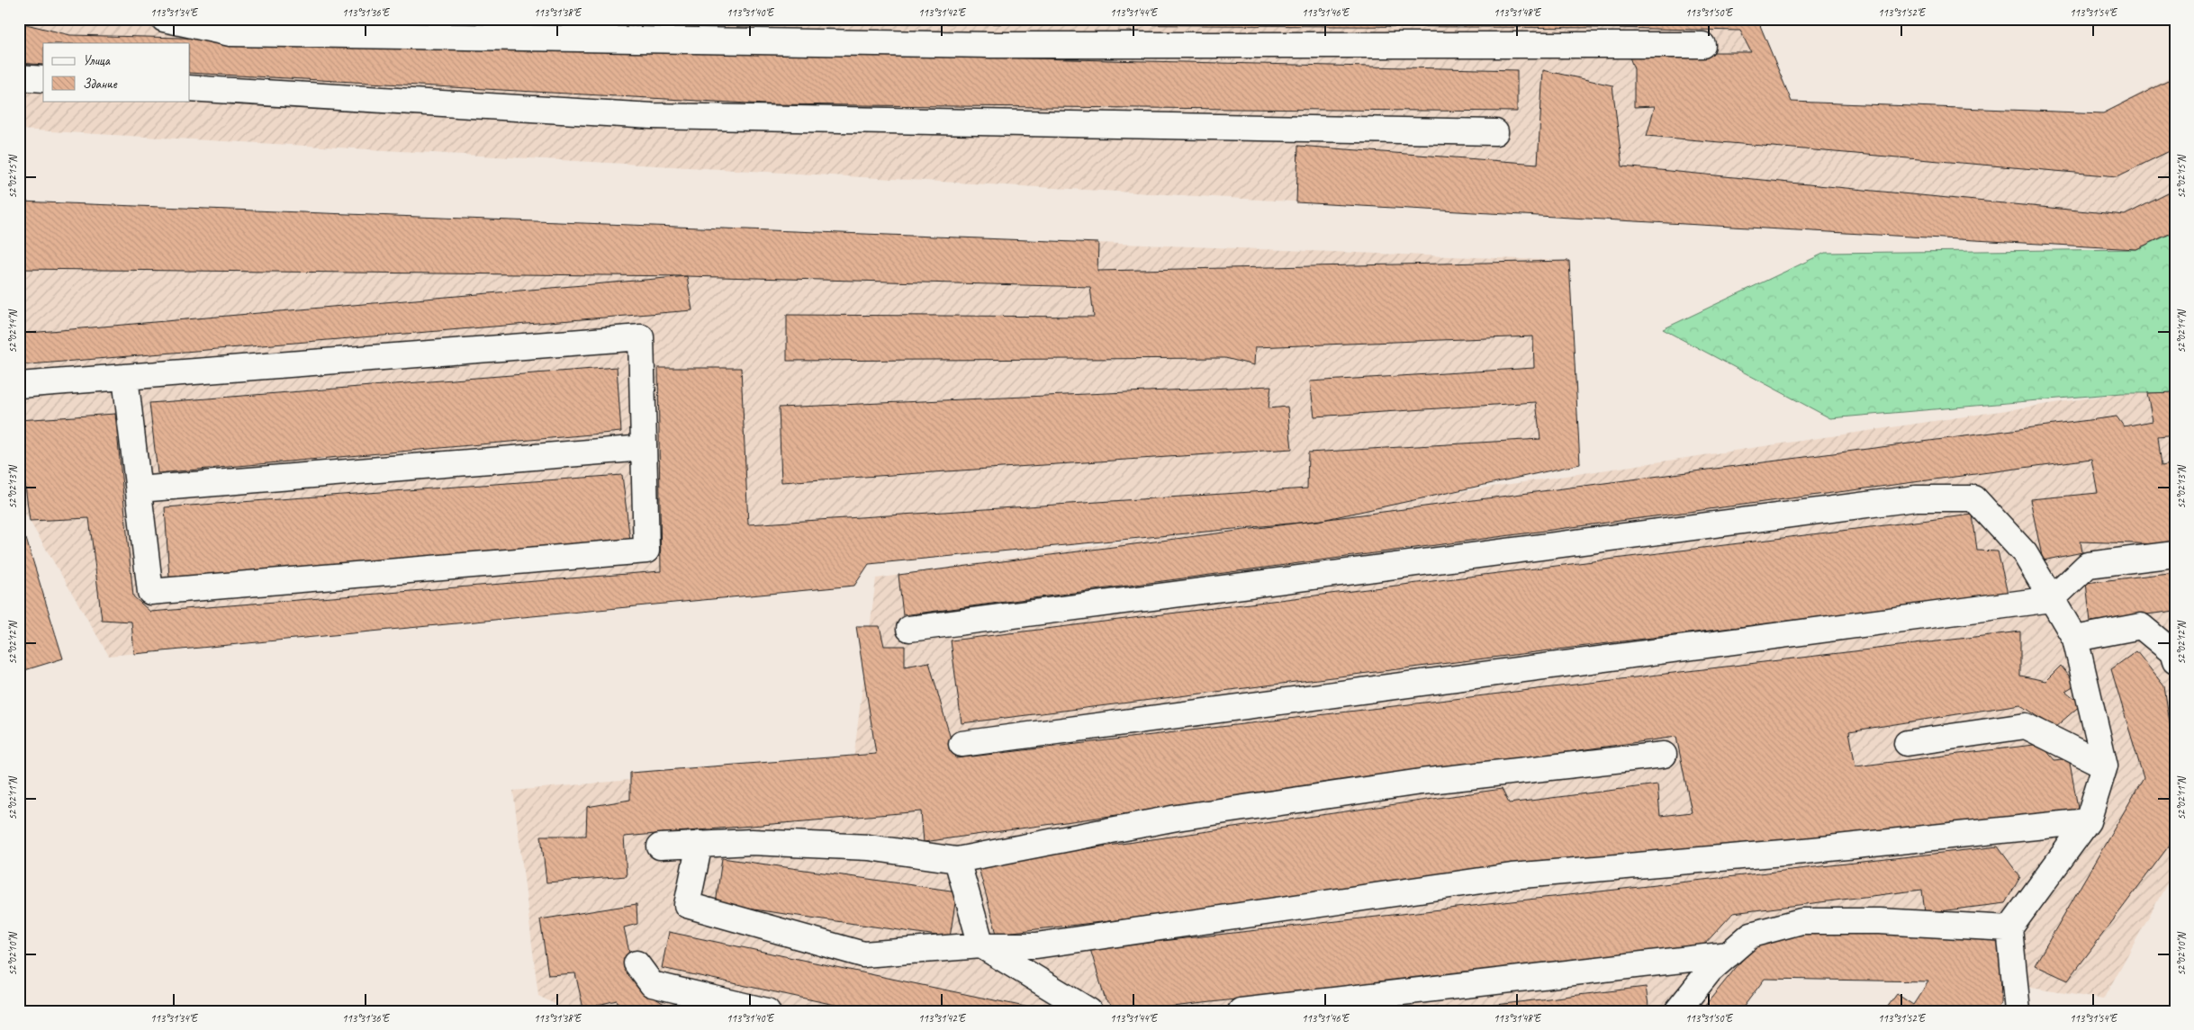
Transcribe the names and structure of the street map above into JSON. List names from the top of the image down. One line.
{"legend":["Улица","Здание"],"coordinates":["113°31'34\"E","113°31'36\"E","113°31'38\"E","113°31'40\"E","113°31'42\"E","113°31'44\"E","113°31'46\"E","113°31'48\"E","113°31'50\"E","113°31'52\"E","113°31'54\"E","52°02'15\"N","52°02'14\"N","52°02'13\"N","52°02'12\"N","52°02'11\"N","52°02'10\"N"]}
